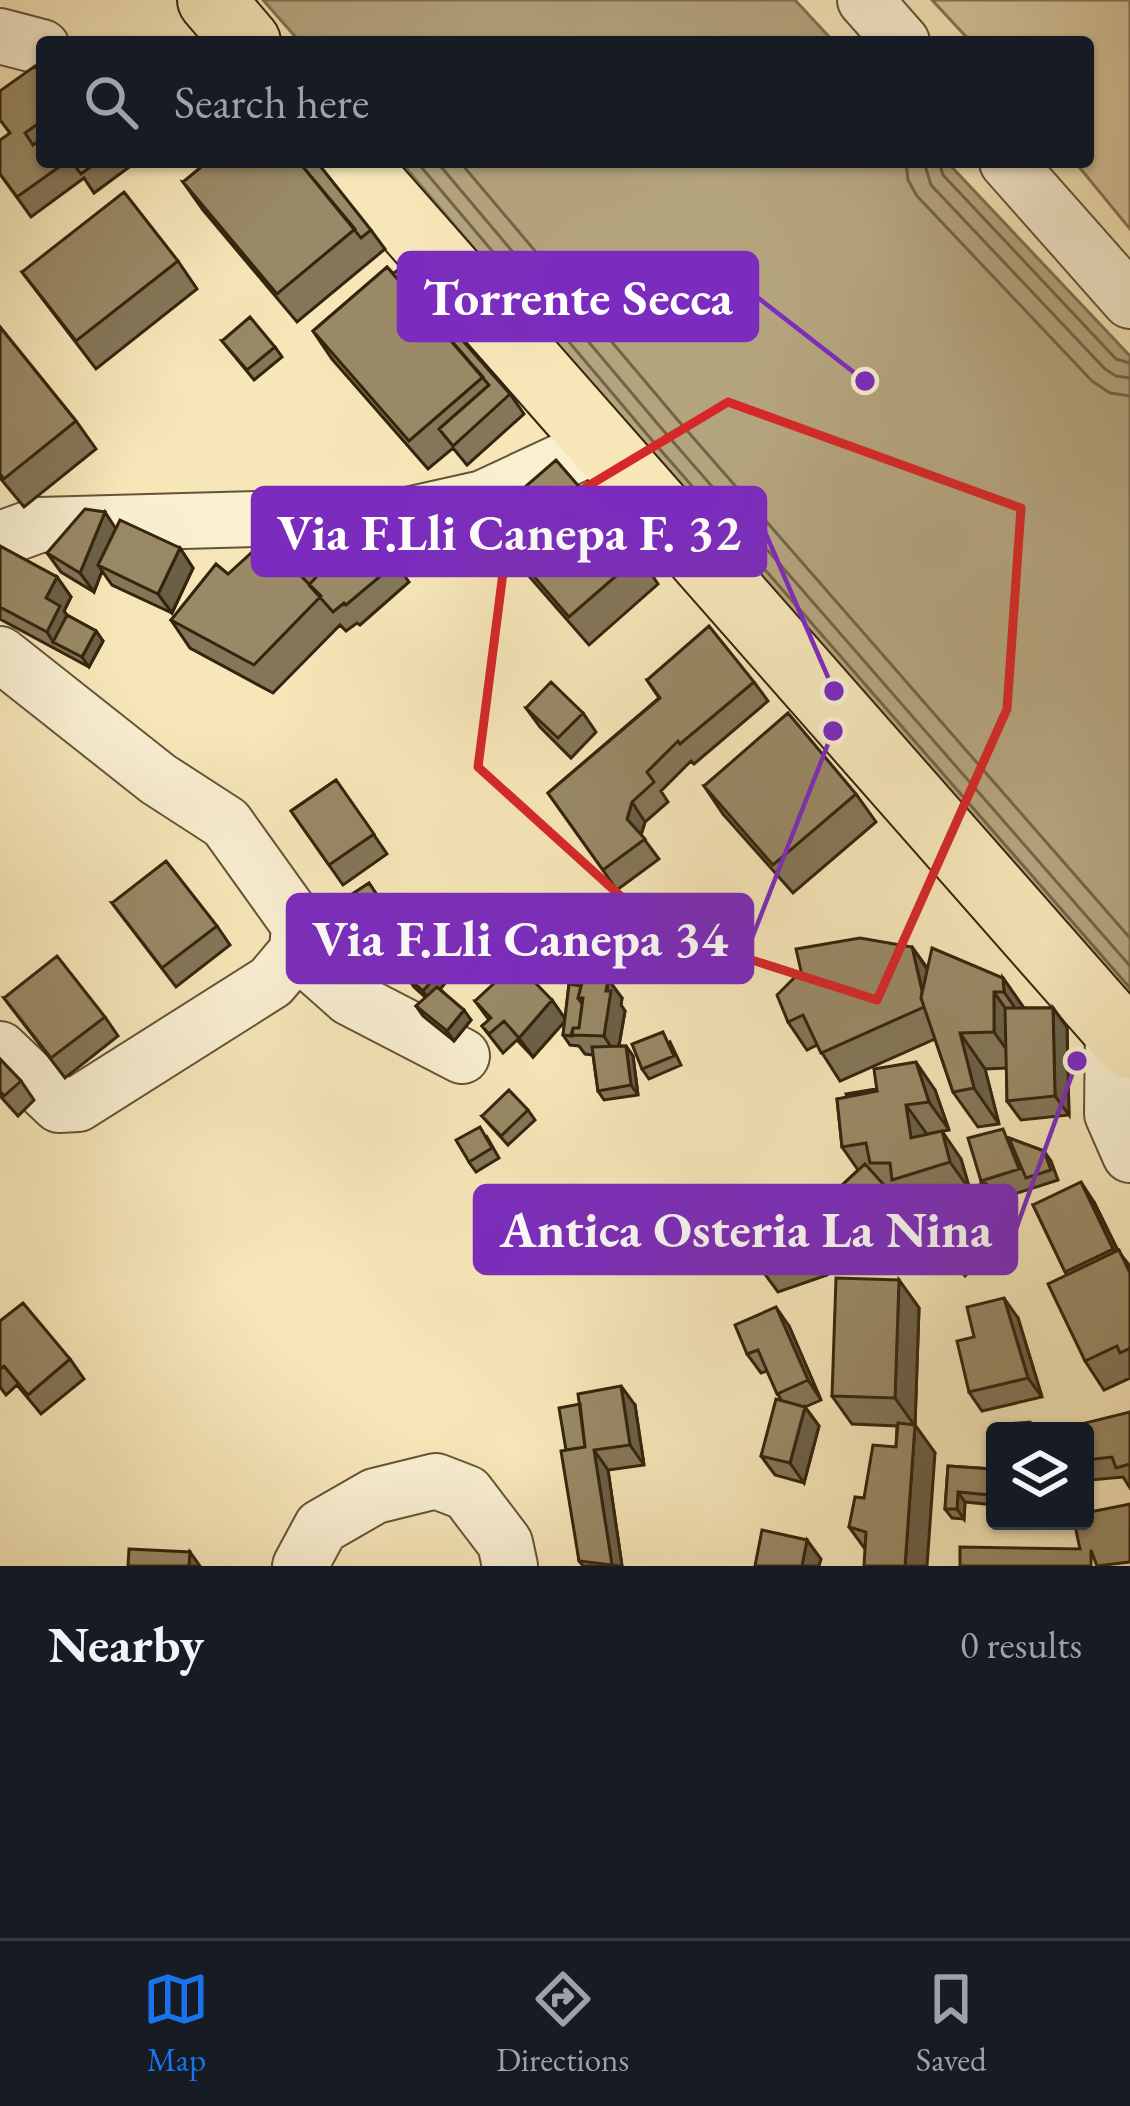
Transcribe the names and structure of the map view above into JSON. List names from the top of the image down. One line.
{"places":["Torrente Secca","Via F.Lli Canepa F. 32","Via F.Lli Canepa 34","Antica Osteria La Nina"],"page":{"search":"Search here","heading":["Nearby","0 results"],"nav":["Map","Directions","Saved"]}}
